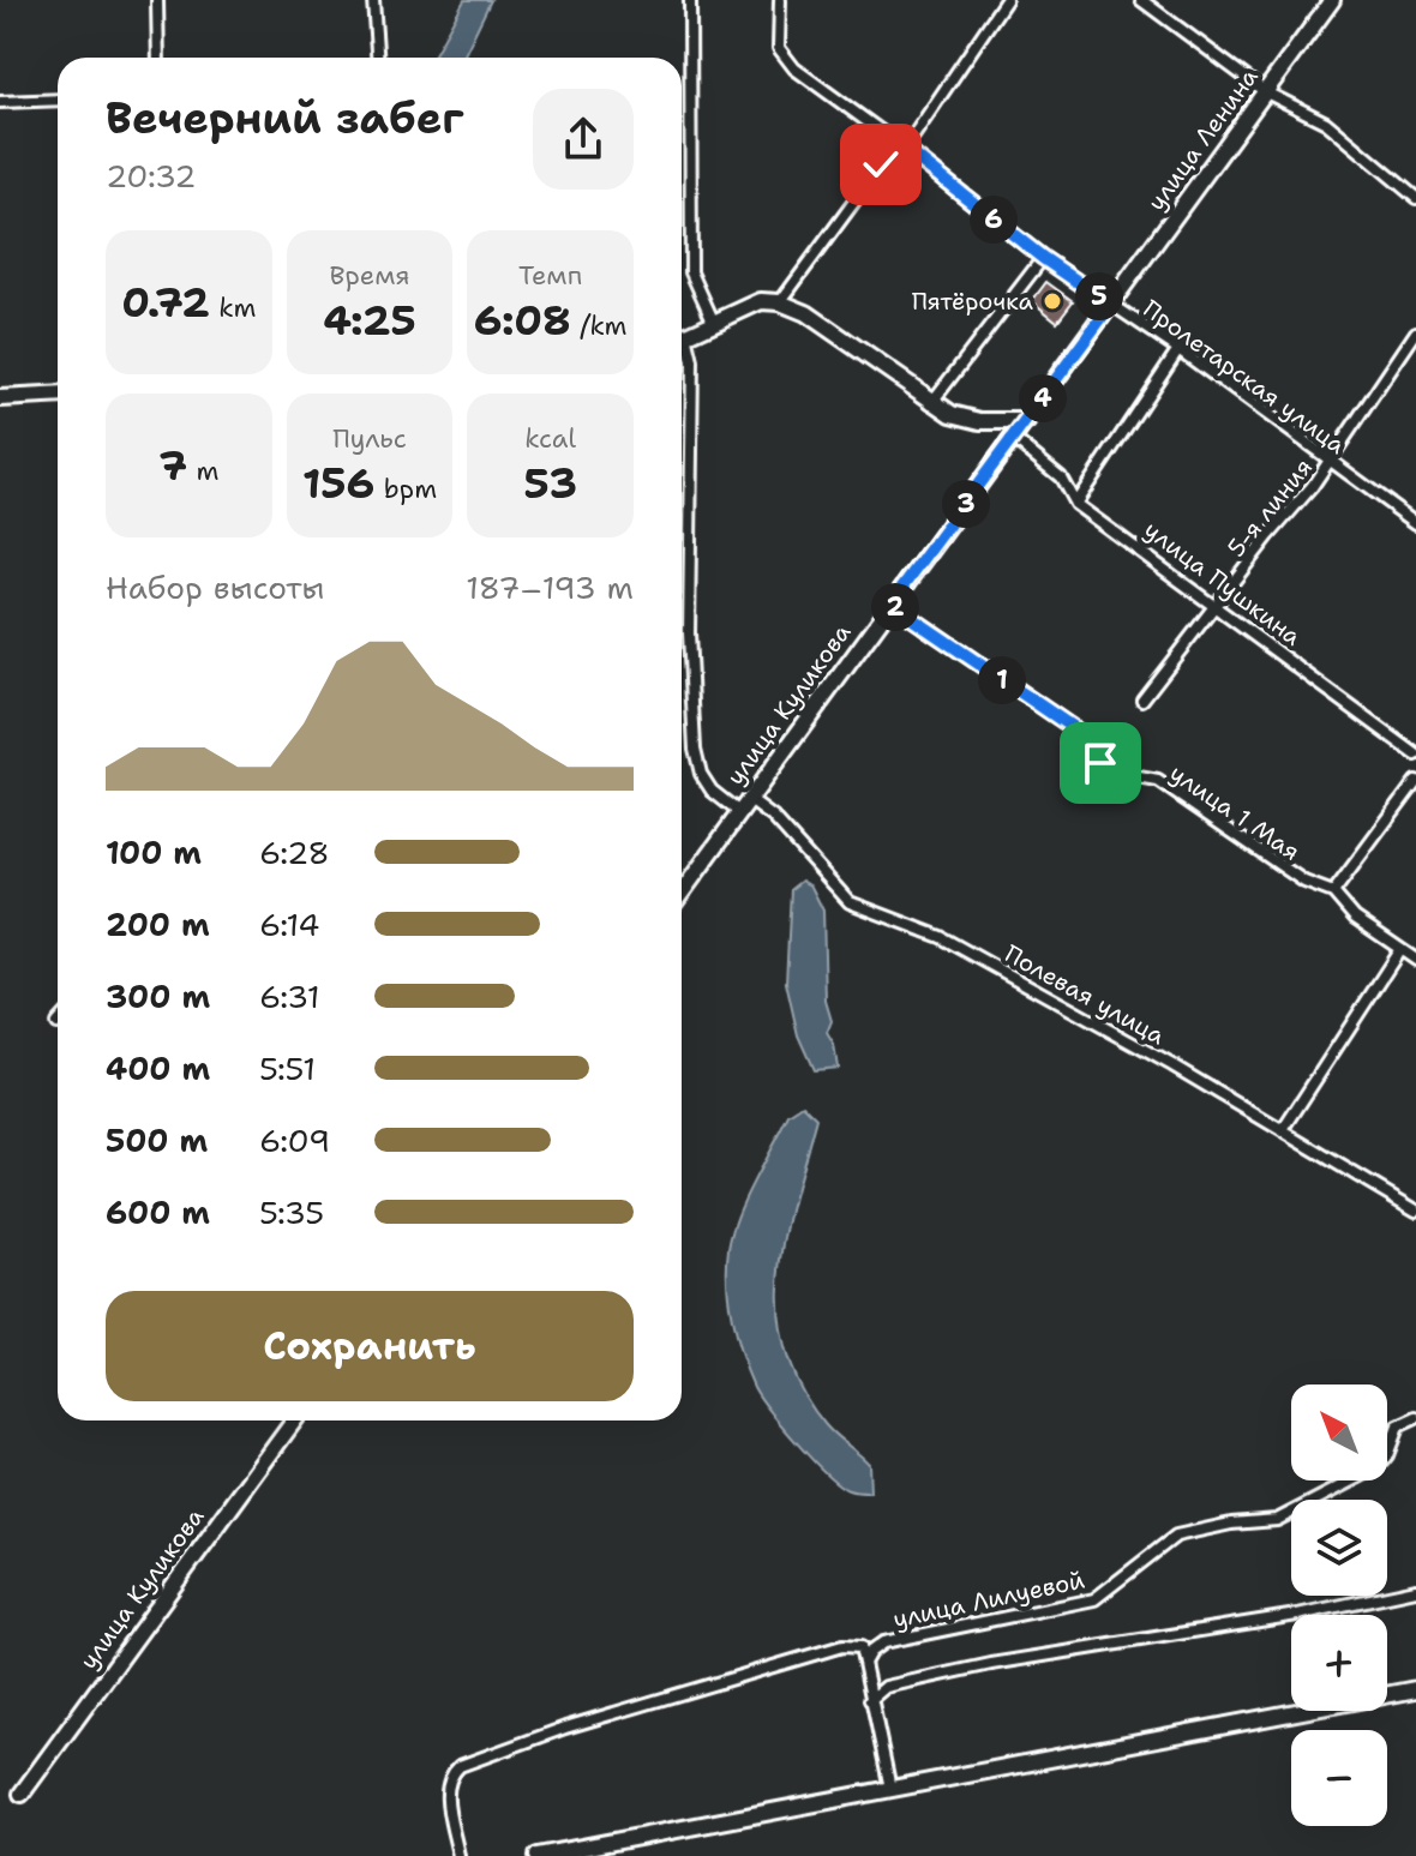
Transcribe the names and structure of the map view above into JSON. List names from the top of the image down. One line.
{"streets":{"main road":["улица Ленина","улица Куликова"],"street":["Пролетарская улица","5-я линия","улица Пушкина","улица 1 Мая","Полевая улица","улица Лилуевой"]},"crossings":[["улица Ленина","Пролетарская улица"],["улица Ленина","улица Куликова"],["Пролетарская улица","5-я линия"],["5-я линия","улица Пушкина"],["улица Пушкина","улица Куликова"],["улица Куликова","улица 1 Мая"],["улица Куликова","Полевая улица"]],"places":["Пятёрочка"],"north":"top left","page":{"heading":["Вечерний забег","20:32"],"pins":["6","5","4","3","2","1"],"stats":[["0.72 km"],["Время","4:25"],["Темп","6:08 /km"],["7 m"],["Пульс","156 bpm"],["kcal","53"]],"chart":["Набор высоты","187–193 m"],"list":[{"name":"100 m","note":"6:28"},{"name":"200 m","note":"6:14"},{"name":"300 m","note":"6:31"},{"name":"400 m","note":"5:51"},{"name":"500 m","note":"6:09"},{"name":"600 m","note":"5:35"}],"buttons":"Сохранить","map_buttons":["+","−"]}}
